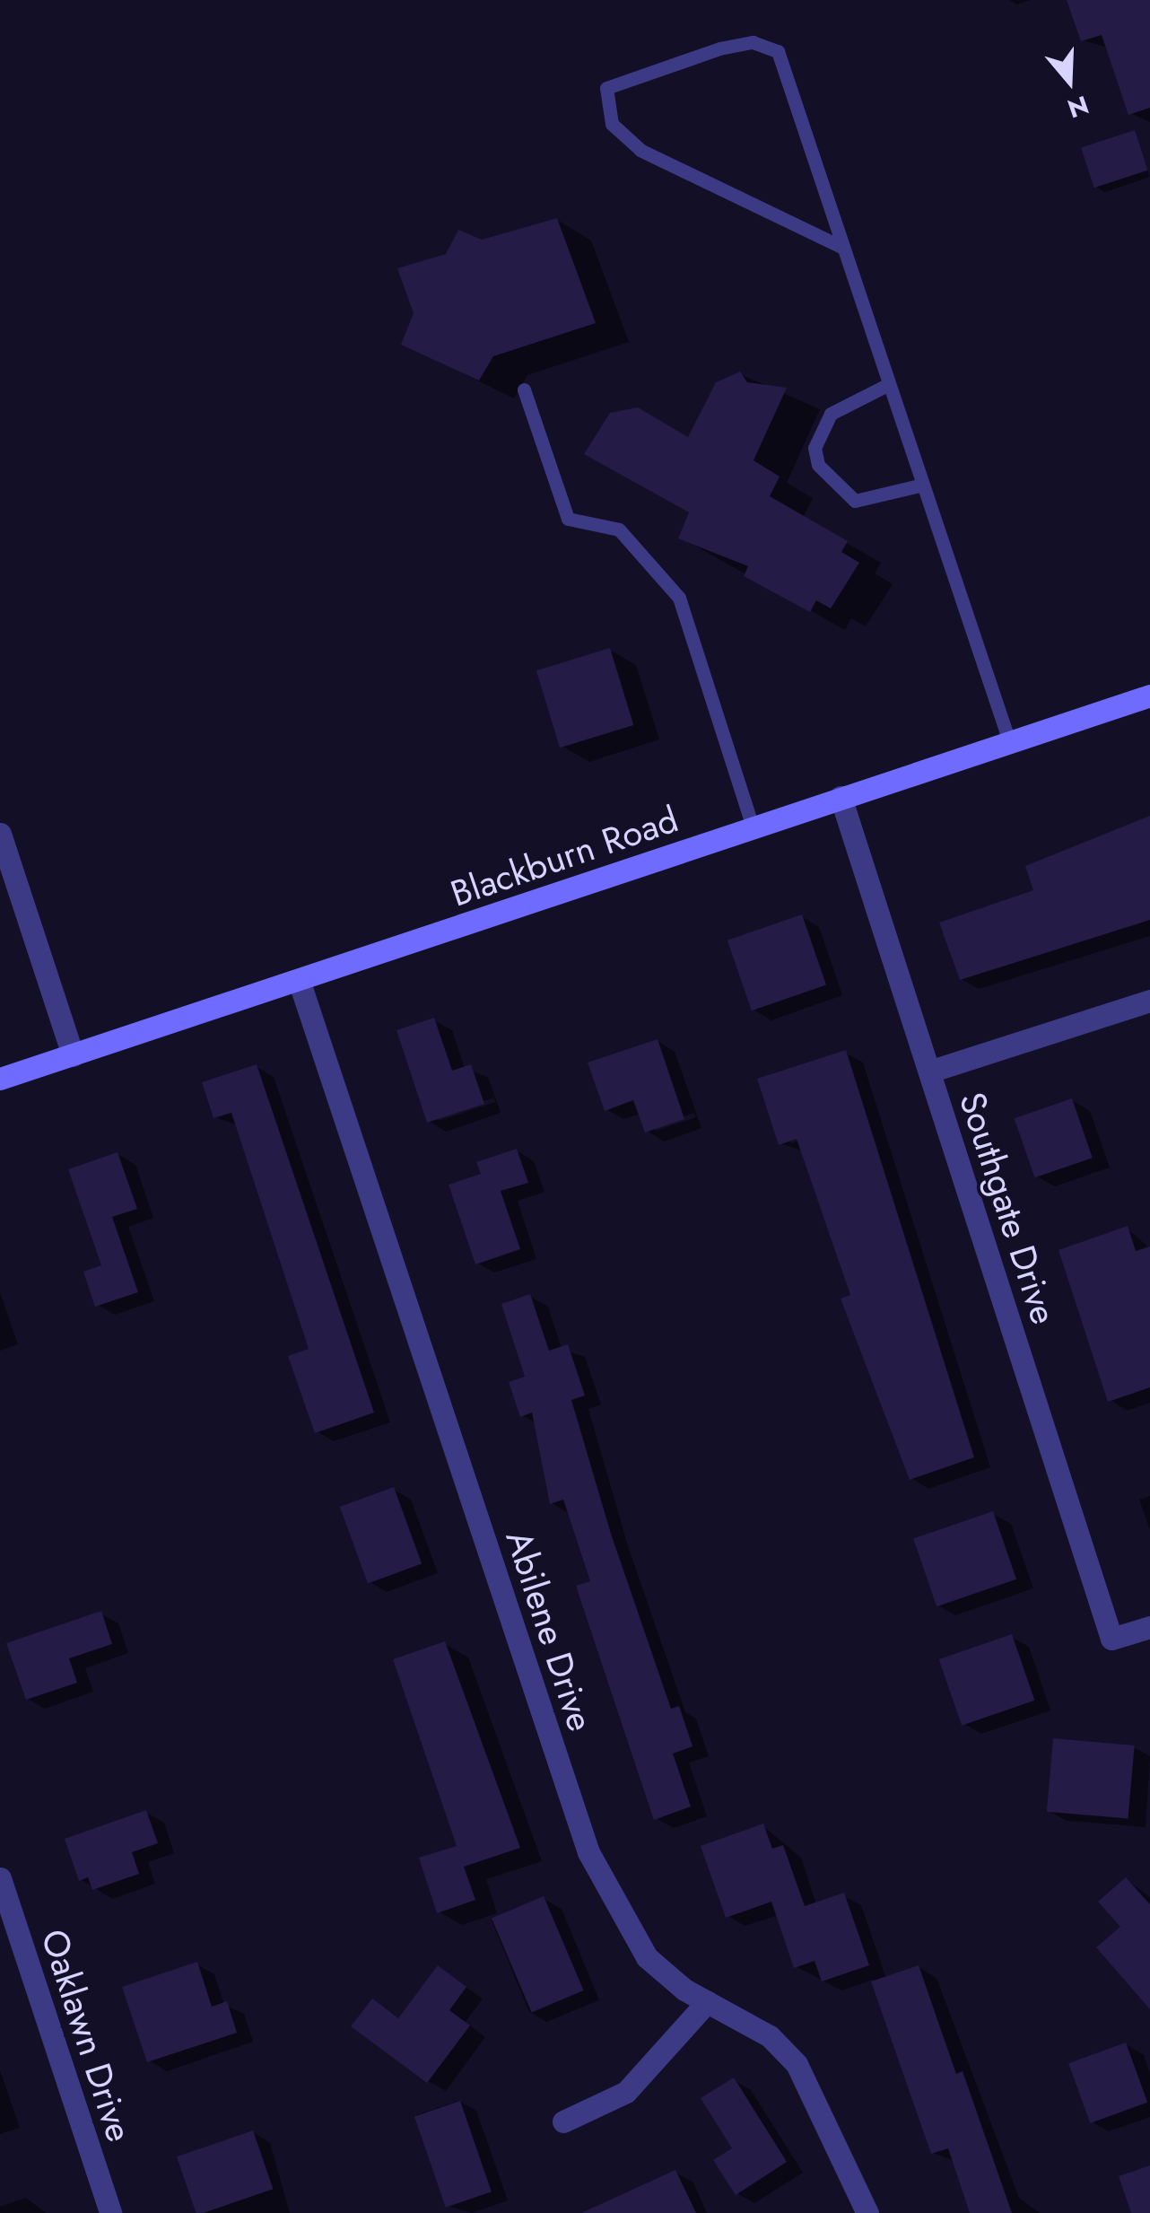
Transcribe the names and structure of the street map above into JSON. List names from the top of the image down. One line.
{"streets":{"main road":["Blackburn Road"],"street":["Southgate Drive","Abilene Drive","Oaklawn Drive"]},"crossings":[["Blackburn Road","Southgate Drive"],["Blackburn Road","Abilene Drive"]],"north":"bottom"}
